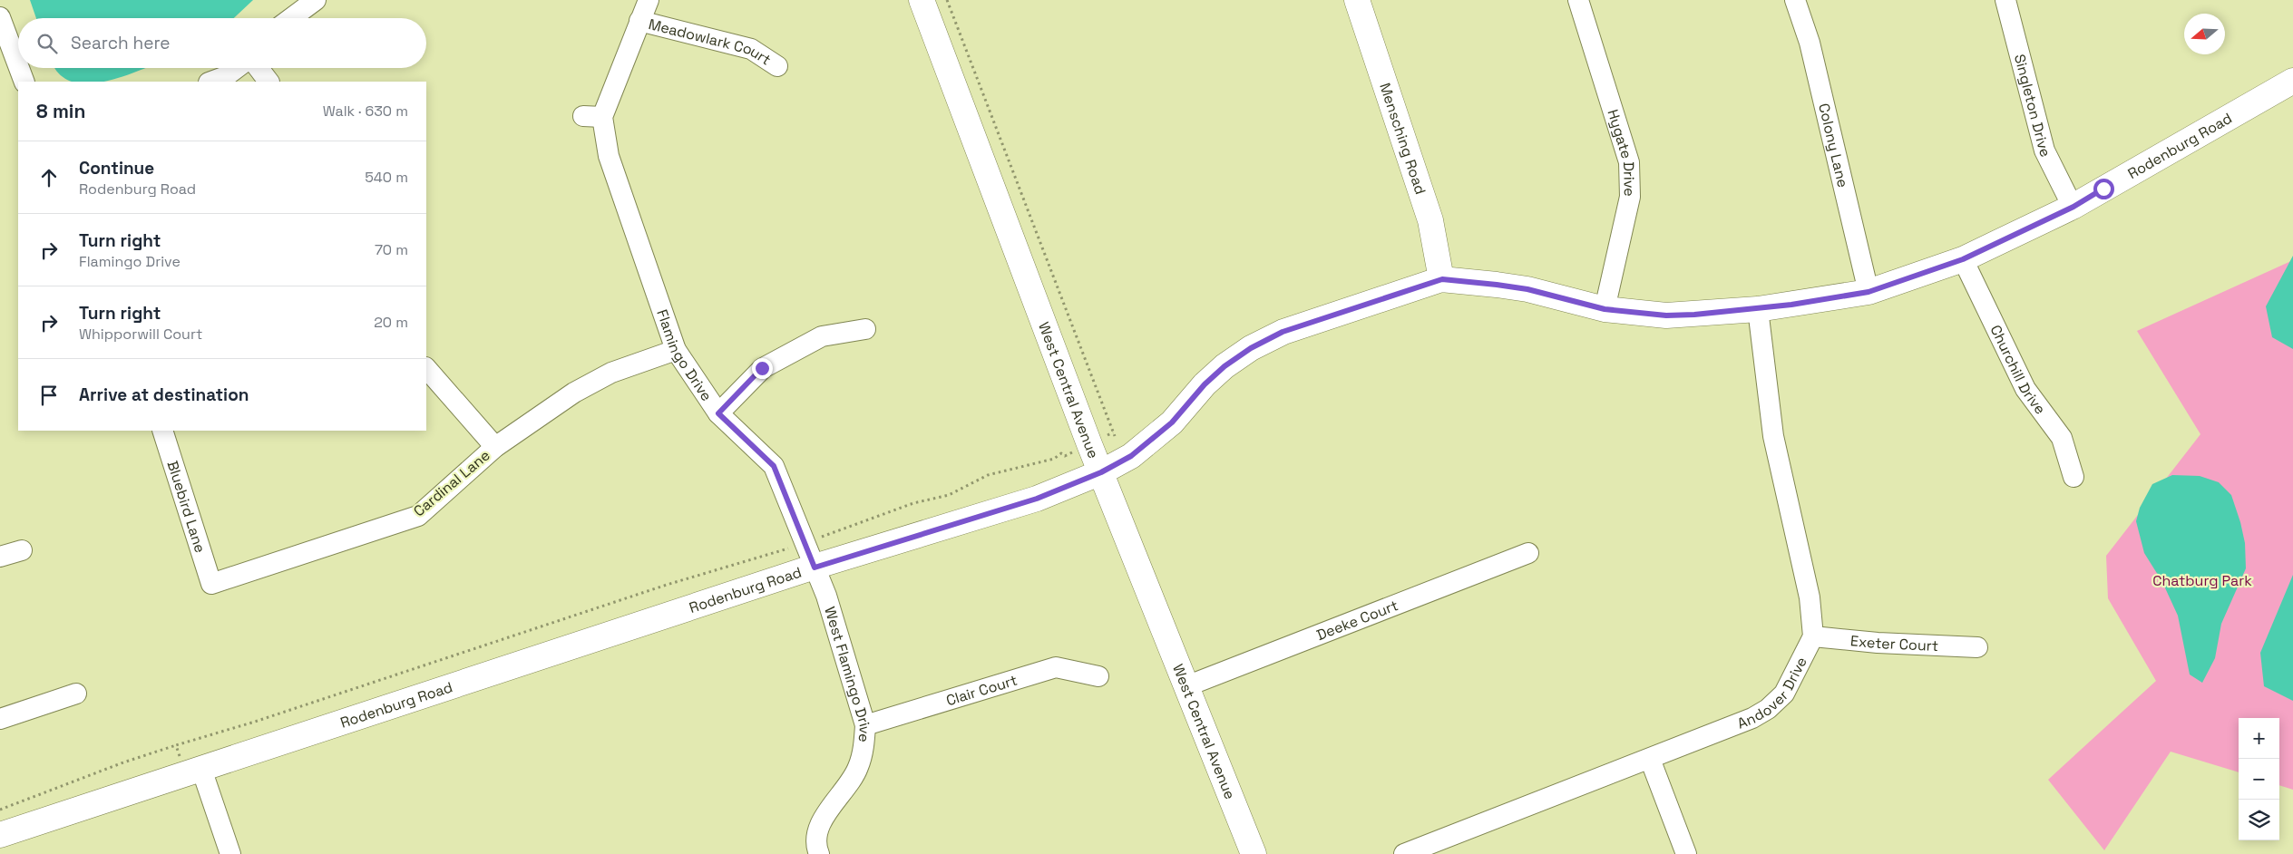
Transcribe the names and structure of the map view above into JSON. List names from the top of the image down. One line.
{"streets":{"street":["Meadowlark Court","Singleton Drive","Mensching Road","Colony Lane","Rodenburg Road","Hygate Drive","Flamingo Drive","Churchill Drive","West Central Avenue","Cardinal Lane","Bluebird Lane","Deeke Court","Exeter Court","West Flamingo Drive","Andover Drive","Clair Court"]},"crossings":[["Meadowlark Court","Flamingo Drive"],["Singleton Drive","Rodenburg Road"],["Mensching Road","Rodenburg Road"],["Colony Lane","Rodenburg Road"],["Rodenburg Road","Hygate Drive"],["Rodenburg Road","Flamingo Drive"],["Rodenburg Road","Churchill Drive"],["Rodenburg Road","West Central Avenue"],["Rodenburg Road","West Flamingo Drive"],["Rodenburg Road","Andover Drive"],["Flamingo Drive","Cardinal Lane"],["Flamingo Drive","West Flamingo Drive"],["West Central Avenue","Deeke Court"],["Cardinal Lane","Bluebird Lane"],["Exeter Court","Andover Drive"],["West Flamingo Drive","Clair Court"]],"parks":["Chatburg Park"],"north":"left","page":{"search":"Search here","heading":["8 min","Walk · 630 m"],"list":[["Continue","Rodenburg Road","540 m"],["Turn right","Flamingo Drive","70 m"],["Turn right","Whipporwill Court","20 m"],"Arrive at destination"],"map_buttons":["+","−"]}}
